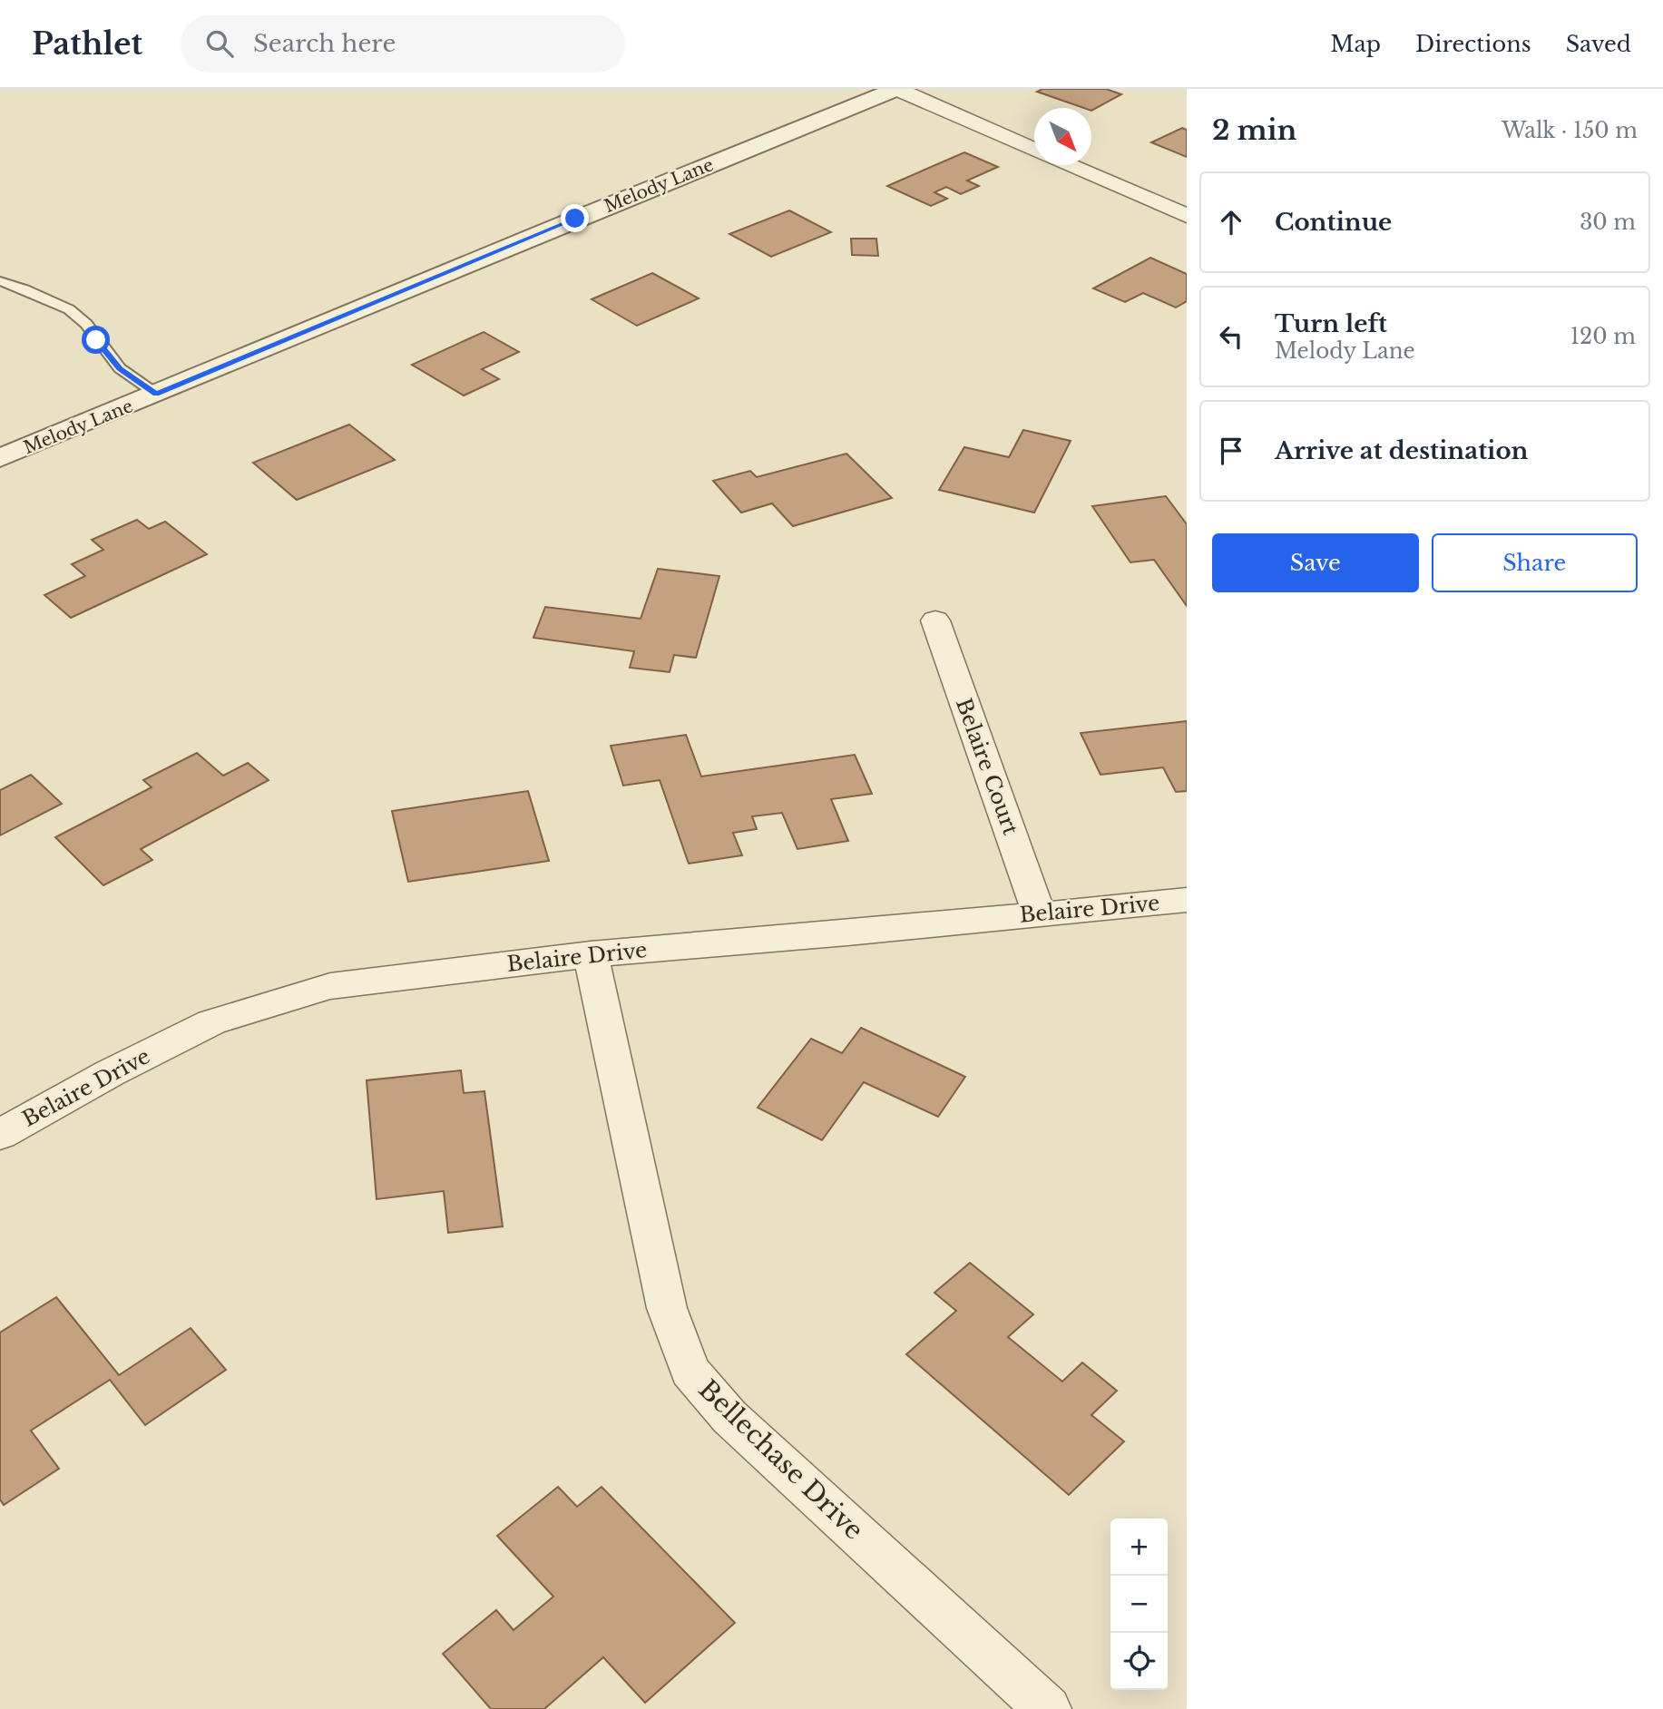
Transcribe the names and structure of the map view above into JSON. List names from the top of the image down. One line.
{"streets":{"street":["Melody Lane","Belaire Court","Belaire Drive","Bellechase Drive"]},"crossings":[["Belaire Court","Belaire Drive"],["Belaire Drive","Bellechase Drive"]],"north":"bottom right","page":{"header":"Pathlet","search":"Search here","nav":["Map","Directions","Saved"],"heading":["2 min","Walk · 150 m"],"list":[["Continue","30 m"],["Turn left","Melody Lane","120 m"],"Arrive at destination"],"buttons":["Save","Share"],"map_buttons":["+","−"]}}
